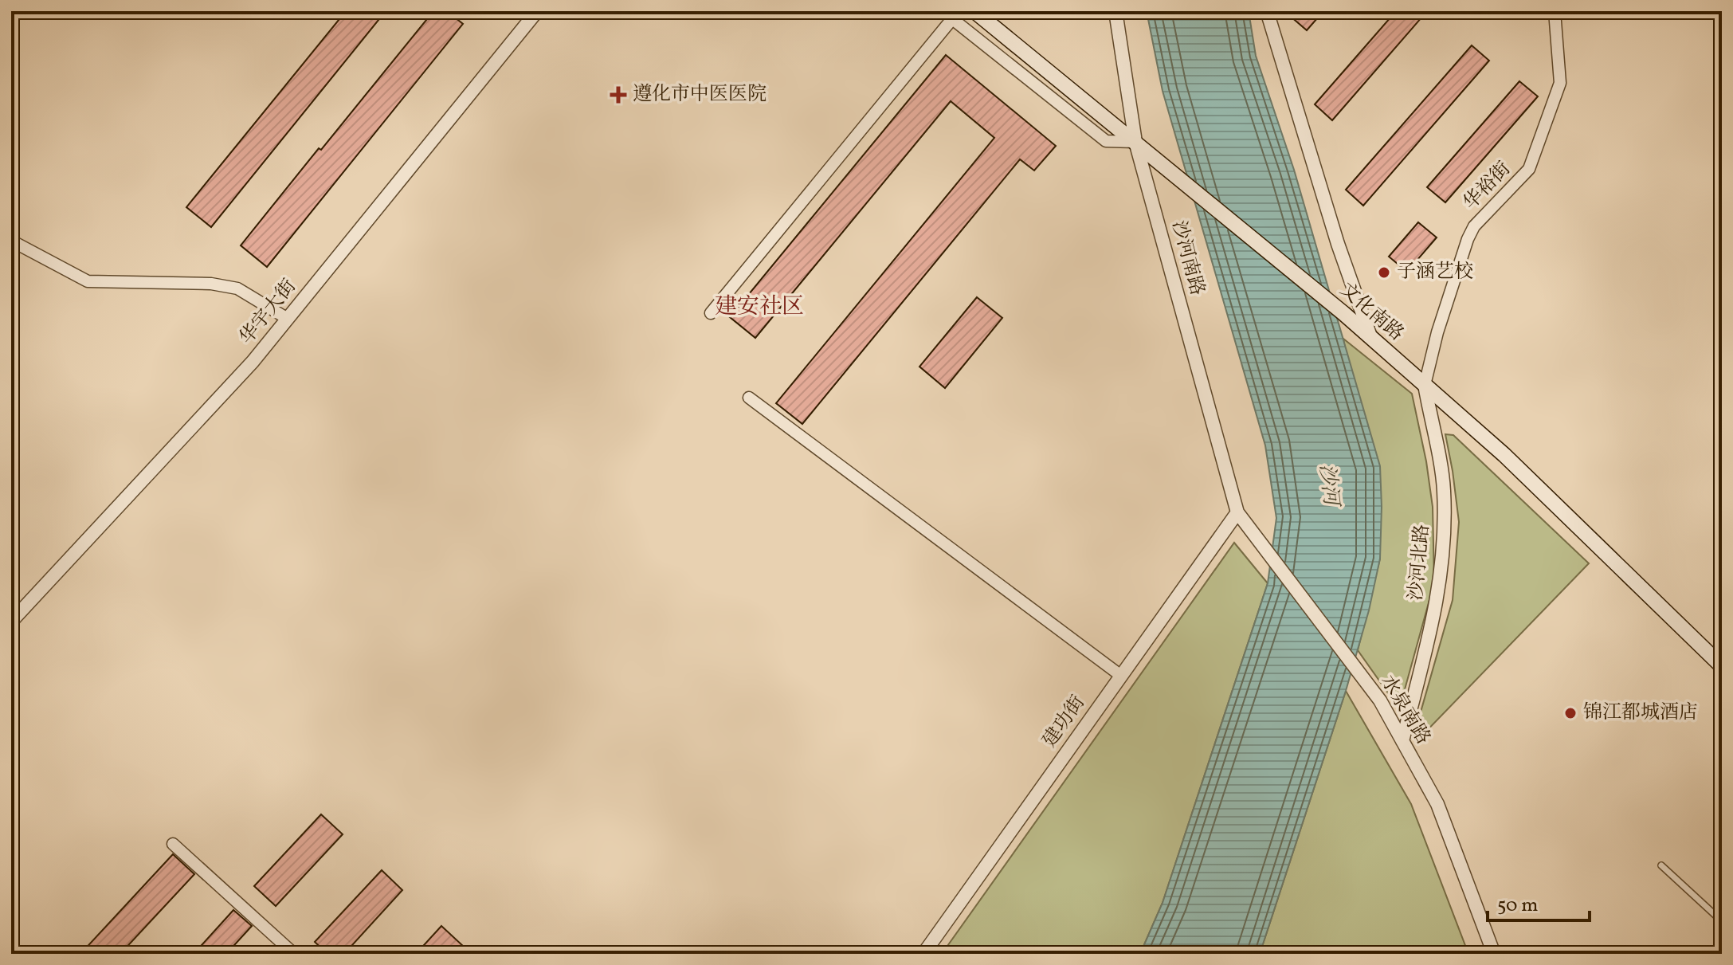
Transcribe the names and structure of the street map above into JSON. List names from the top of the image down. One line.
{"streets":{"main road":["文化南路"],"street":["华裕街","沙河南路","华宇大街","沙河北路","水泉南路","建功街"]},"crossings":[["华裕街","文化南路"],["华裕街","沙河北路"],["沙河南路","文化南路"],["沙河南路","水泉南路"],["沙河南路","建功街"],["文化南路","沙河北路"],["沙河北路","水泉南路"],["水泉南路","建功街"]],"districts":["建安社区"],"water":["沙河"],"places":{"health":["遵化市中医医院"],"other":["子涵艺校","锦江都城酒店"]},"scale_bar":"50 m"}
